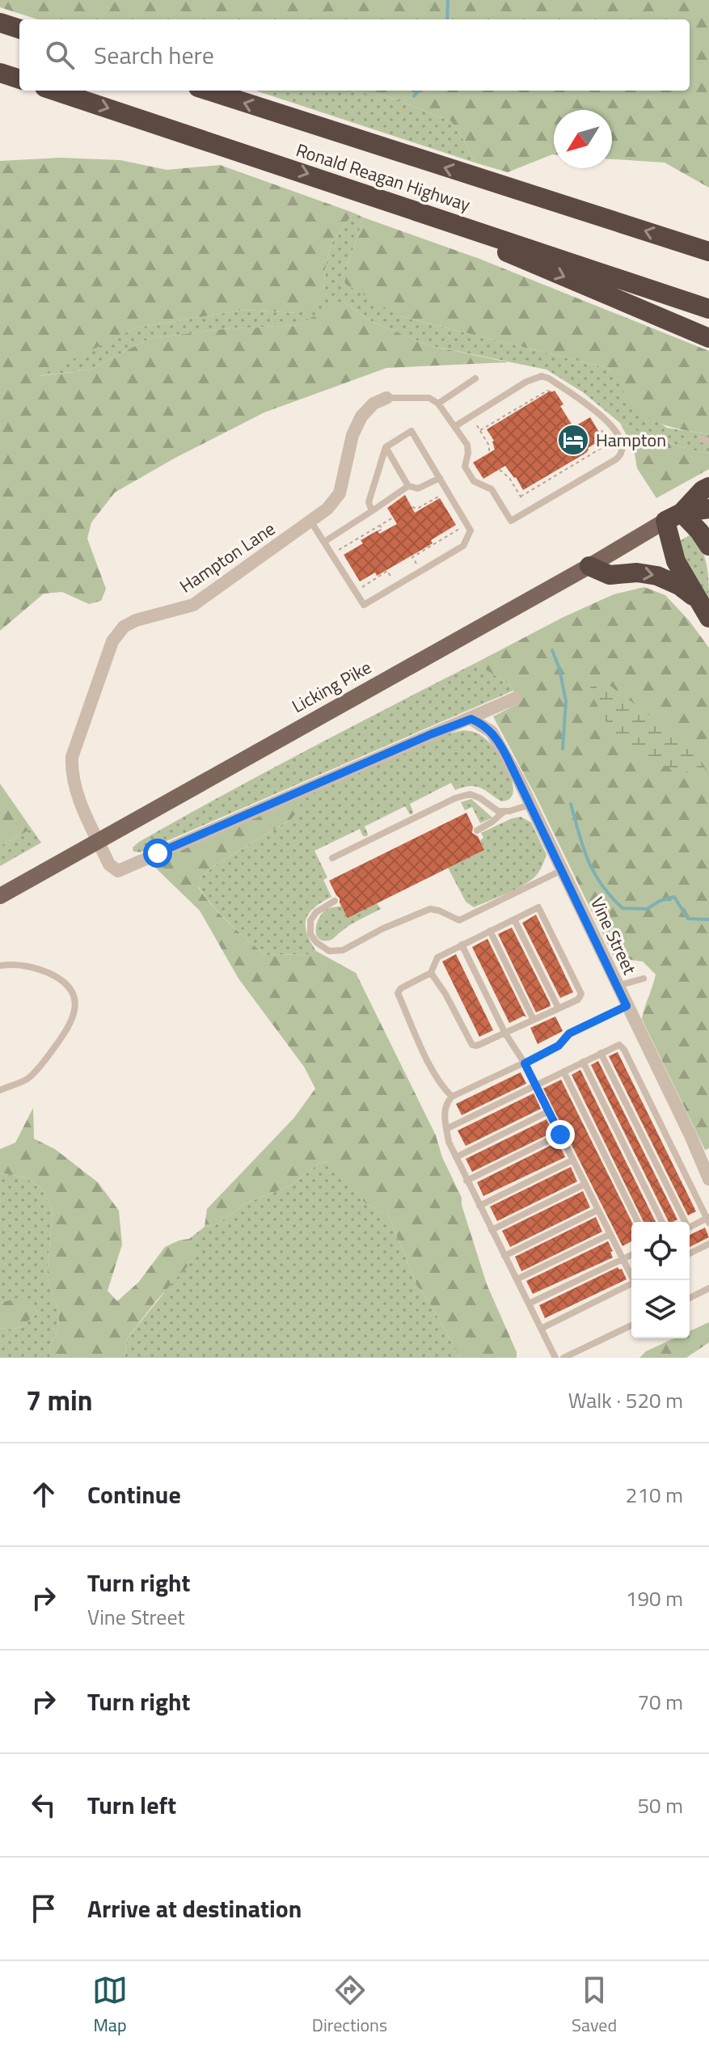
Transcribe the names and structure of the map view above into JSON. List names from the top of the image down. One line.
{"streets":{"highway":["Ronald Reagan Highway","Licking Pike"],"street":["Hampton Lane","Vine Street"]},"crossings":[["Hampton Lane","Licking Pike"],["Hampton Lane","Vine Street"]],"places":{"hotel":["Hampton"]},"north":"bottom left","page":{"search":"Search here","heading":["7 min","Walk · 520 m"],"list":[["Continue","210 m"],["Turn right","Vine Street","190 m"],["Turn right","70 m"],["Turn left","50 m"],"Arrive at destination"],"nav":["Map","Directions","Saved"]}}
